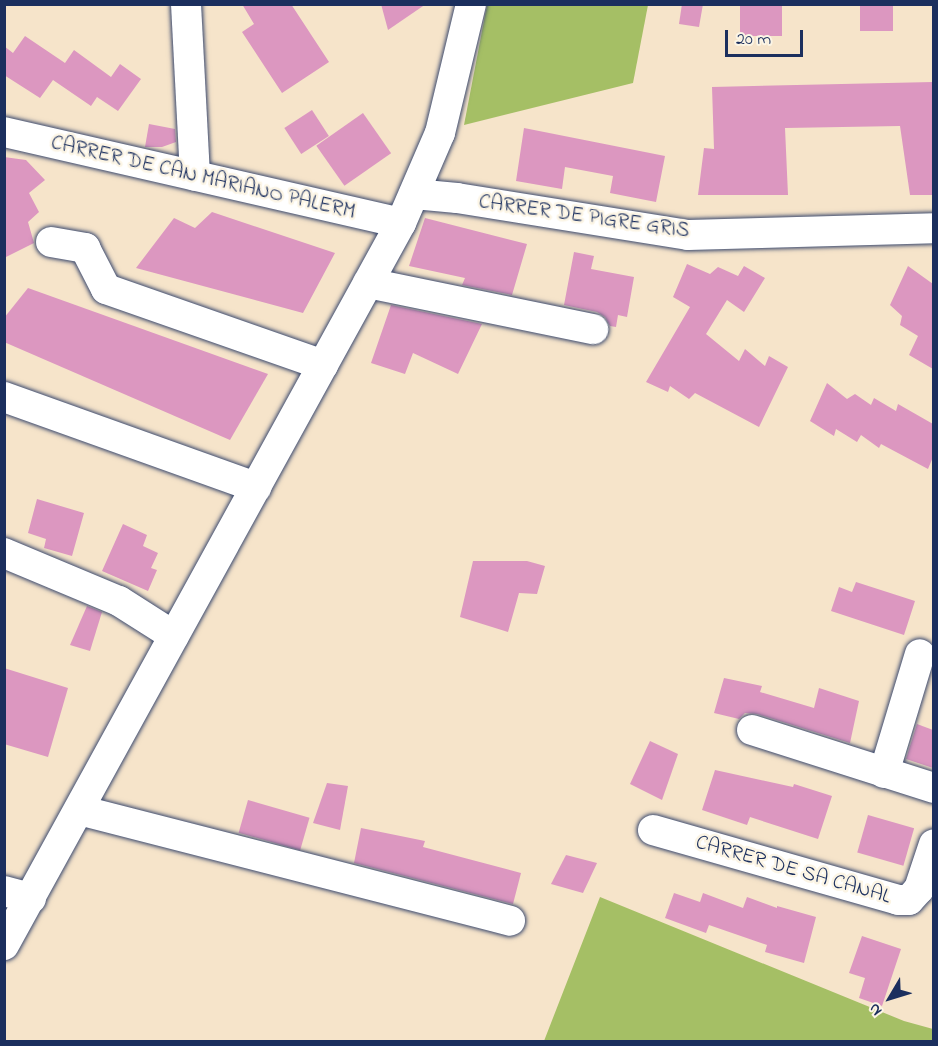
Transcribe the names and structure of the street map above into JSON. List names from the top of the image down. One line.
{"streets":{"street":["CARRER DE CAN MARIANO PALERM","CARRER DE PIGRE GRIS","CARRER DE SA CANAL"]},"scale_bar":"20 m","north":"bottom left"}
